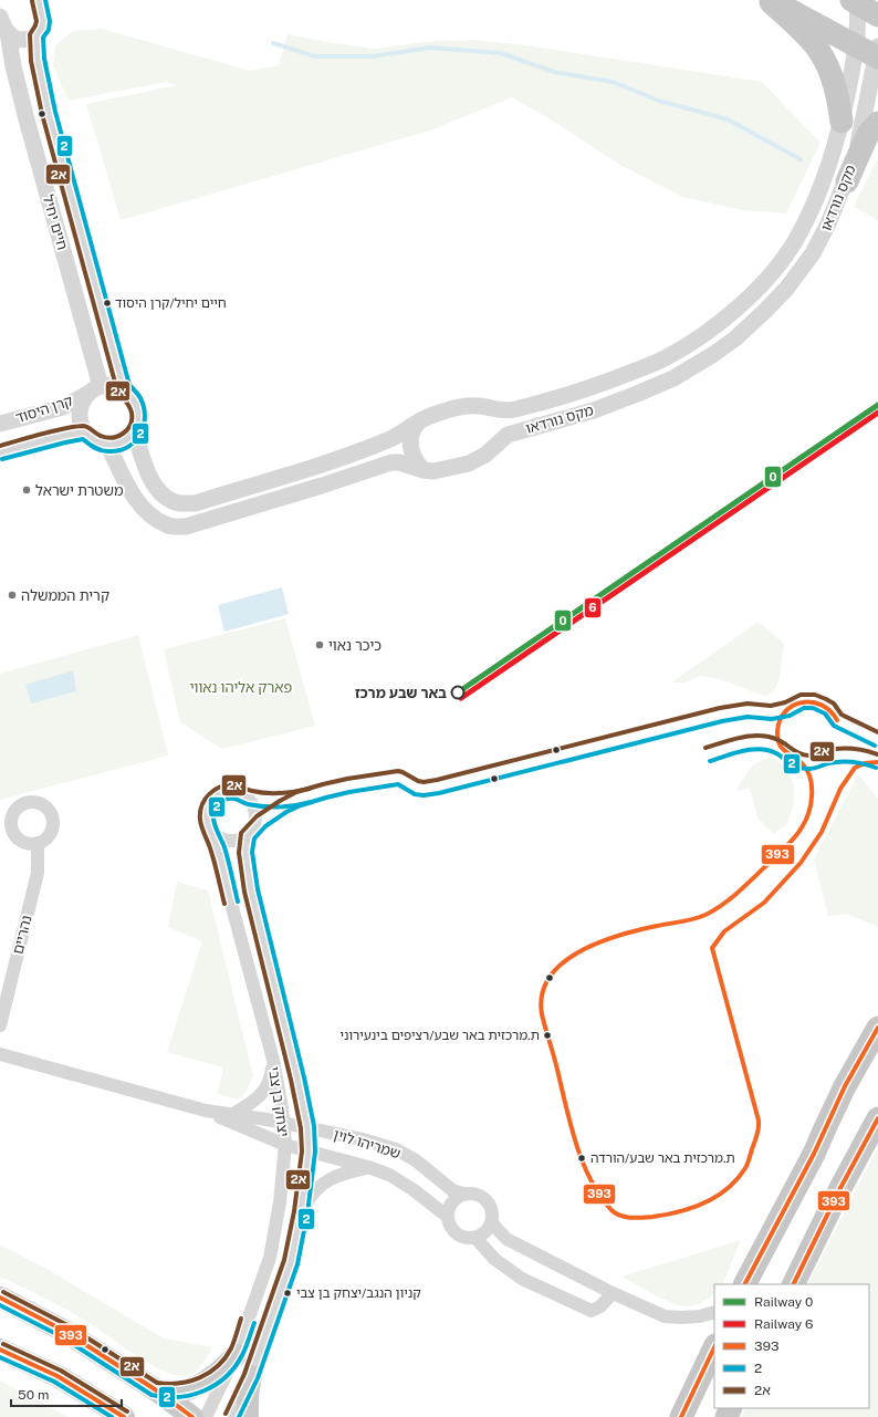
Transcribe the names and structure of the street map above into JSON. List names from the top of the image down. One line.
{"streets":{"street":["מקס נורדאו","חיים יחיל","קרן היסוד","נהריים","יצחק בן צבי","שמריהו לוין"]},"crossings":[["מקס נורדאו","חיים יחיל"],["מקס נורדאו","קרן היסוד"],["חיים יחיל","קרן היסוד"],["יצחק בן צבי","שמריהו לוין"]],"parks":["פארק אליהו נאווי"],"places":["חיים יחיל/קרן היסוד","משטרת ישראל","קרית הממשלה","כיכר נאוי","באר שבע מרכז","ת.מרכזית באר שבע/רציפים בינעירוני","ת.מרכזית באר שבע/הורדה","קניון הנגב/יצחק בן צבי"],"lines":["transit line 2","transit line 2א","rail line 0","rail line 6","transit line 393"],"legend":["Railway 0","Railway 6","393","2","2א"],"scale_bar":"50 m"}
